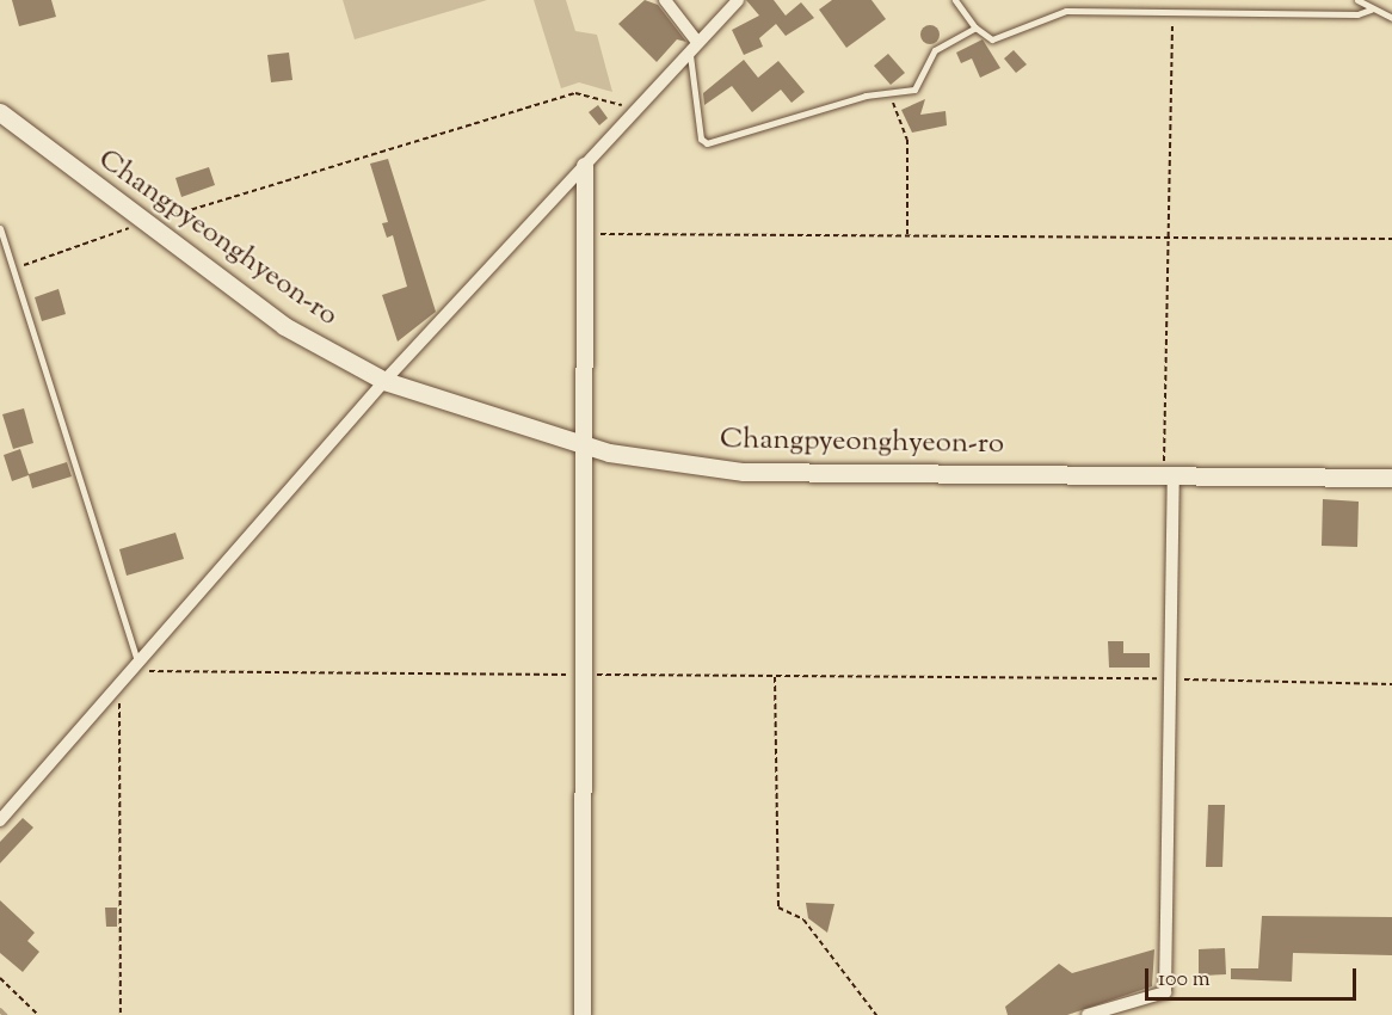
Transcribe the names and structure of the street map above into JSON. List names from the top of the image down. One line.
{"streets":{"main road":["Changpyeonghyeon-ro"]},"scale_bar":"100 m"}
